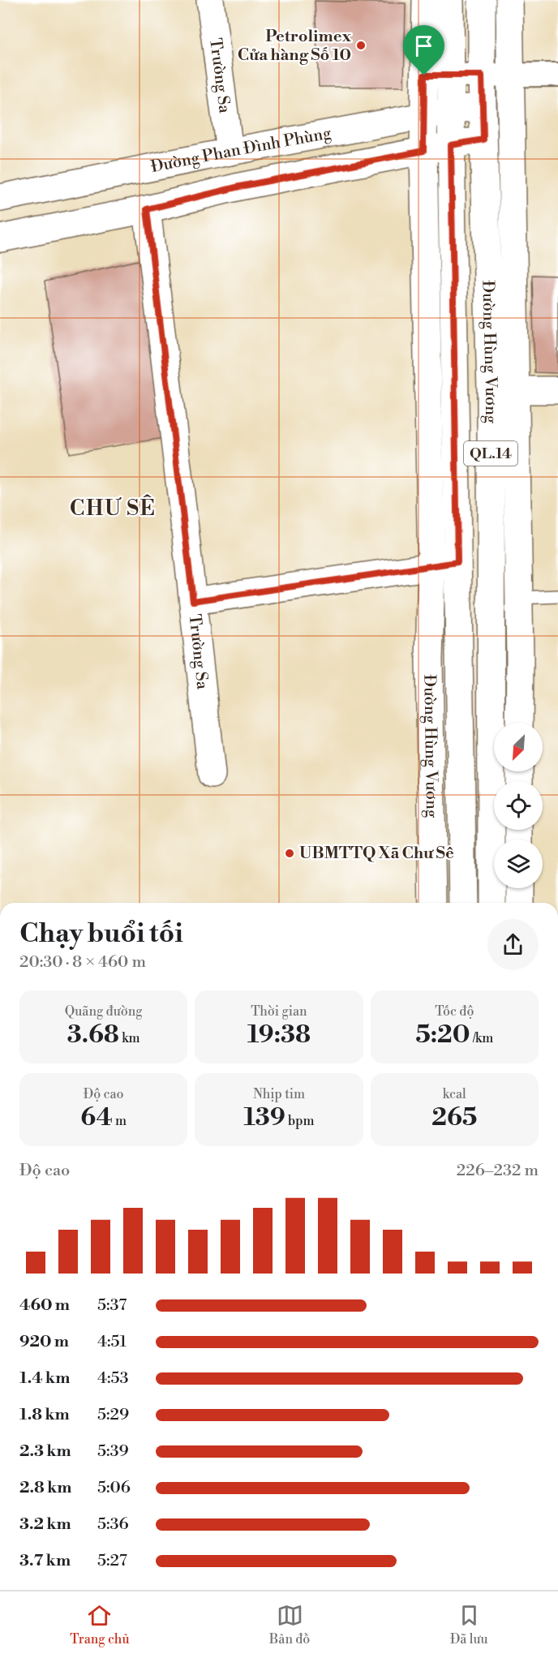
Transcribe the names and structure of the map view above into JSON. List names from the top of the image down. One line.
{"streets":{"main road":["Trường Sa","Đường Phan Đình Phùng","Đường Hùng Vương","QL.14"]},"crossings":[["Trường Sa","Đường Phan Đình Phùng"],["Đường Phan Đình Phùng","Đường Hùng Vương"]],"districts":["CHƯ SÊ"],"places":["Petrolimex Cửa hàng Số 10","UBMTTQ Xã Chư Sê"],"north":"bottom left","page":{"heading":["Chạy buổi tối","20:30 · 8 × 460 m"],"stats":[["Quãng đường","3.68 km"],["Thời gian","19:38"],["Tốc độ","5:20 /km"],["Độ cao","64 m"],["Nhịp tim","139 bpm"],["kcal","265"]],"chart":["Độ cao","226–232 m"],"list":[{"name":"460 m","note":"5:37"},{"name":"920 m","note":"4:51"},{"name":"1.4 km","note":"4:53"},{"name":"1.8 km","note":"5:29"},{"name":"2.3 km","note":"5:39"},{"name":"2.8 km","note":"5:06"},{"name":"3.2 km","note":"5:36"},{"name":"3.7 km","note":"5:27"}],"tabs":["Trang chủ","Bản đồ","Đã lưu"]}}
